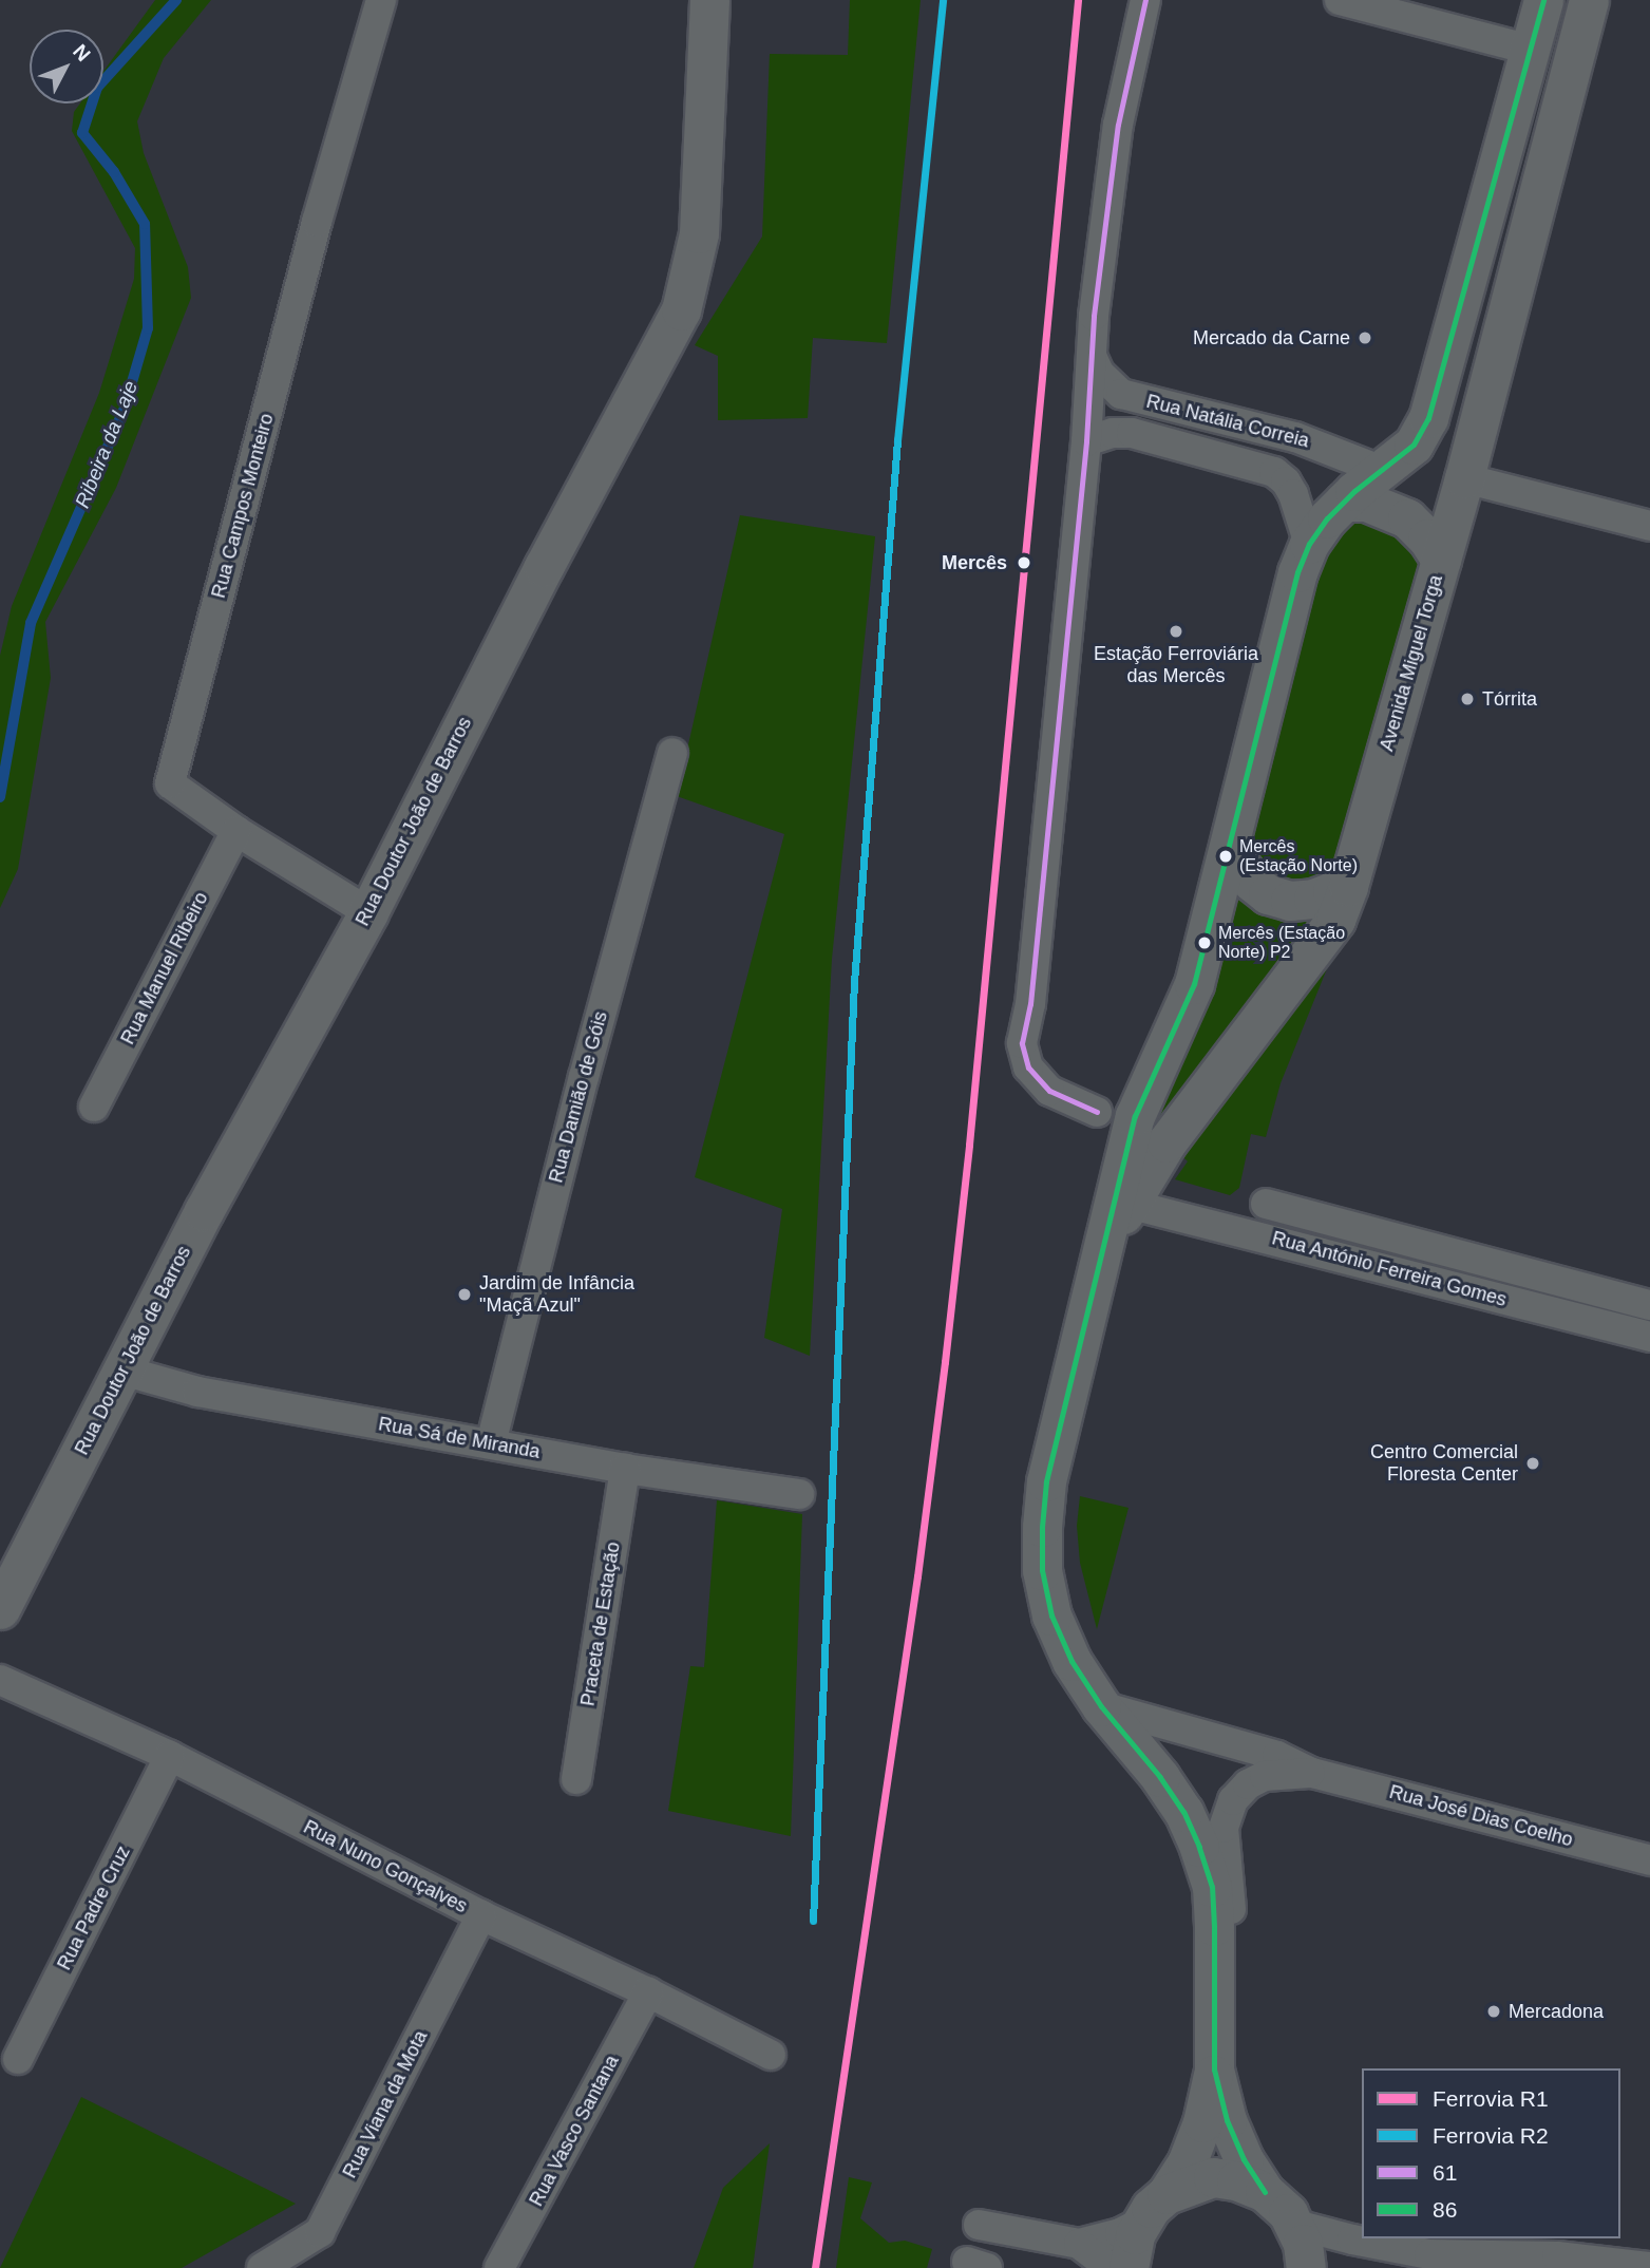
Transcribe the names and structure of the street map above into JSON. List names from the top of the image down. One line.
{"streets":{"street":["Rua Natália Correia","Rua Campos Monteiro","Avenida Miguel Torga","Rua Doutor João de Barros","Rua Manuel Ribeiro","Rua Damião de Góis","Rua António Ferreira Gomes","Rua Sá de Miranda","Praceta de Estação","Rua José Dias Coelho","Rua Nuno Gonçalves","Rua Padre Cruz","Rua Viana da Mota","Rua Vasco Santana"]},"crossings":[["Rua Natália Correia","Avenida Miguel Torga"],["Rua Campos Monteiro","Rua Doutor João de Barros"],["Rua Campos Monteiro","Rua Manuel Ribeiro"],["Avenida Miguel Torga","Rua António Ferreira Gomes"],["Avenida Miguel Torga","Rua José Dias Coelho"],["Rua Doutor João de Barros","Rua Sá de Miranda"],["Rua Damião de Góis","Rua Sá de Miranda"],["Rua Sá de Miranda","Praceta de Estação"],["Rua Nuno Gonçalves","Rua Padre Cruz"],["Rua Nuno Gonçalves","Rua Viana da Mota"],["Rua Nuno Gonçalves","Rua Vasco Santana"]],"water":["Ribeira da Laje"],"places":["Mercado da Carne","Mercês","Estação Ferroviária das Mercês","Tórrita","Mercês (Estação Norte)","Mercês (Estação Norte) P2","Jardim de Infância \"Maçã Azul\"","Centro Comercial Floresta Center","Mercadona"],"lines":["rail line R1","rail line R2","transit line 61","transit line 86"],"legend":["Ferrovia R1","Ferrovia R2","61","86"],"north":"top right"}
